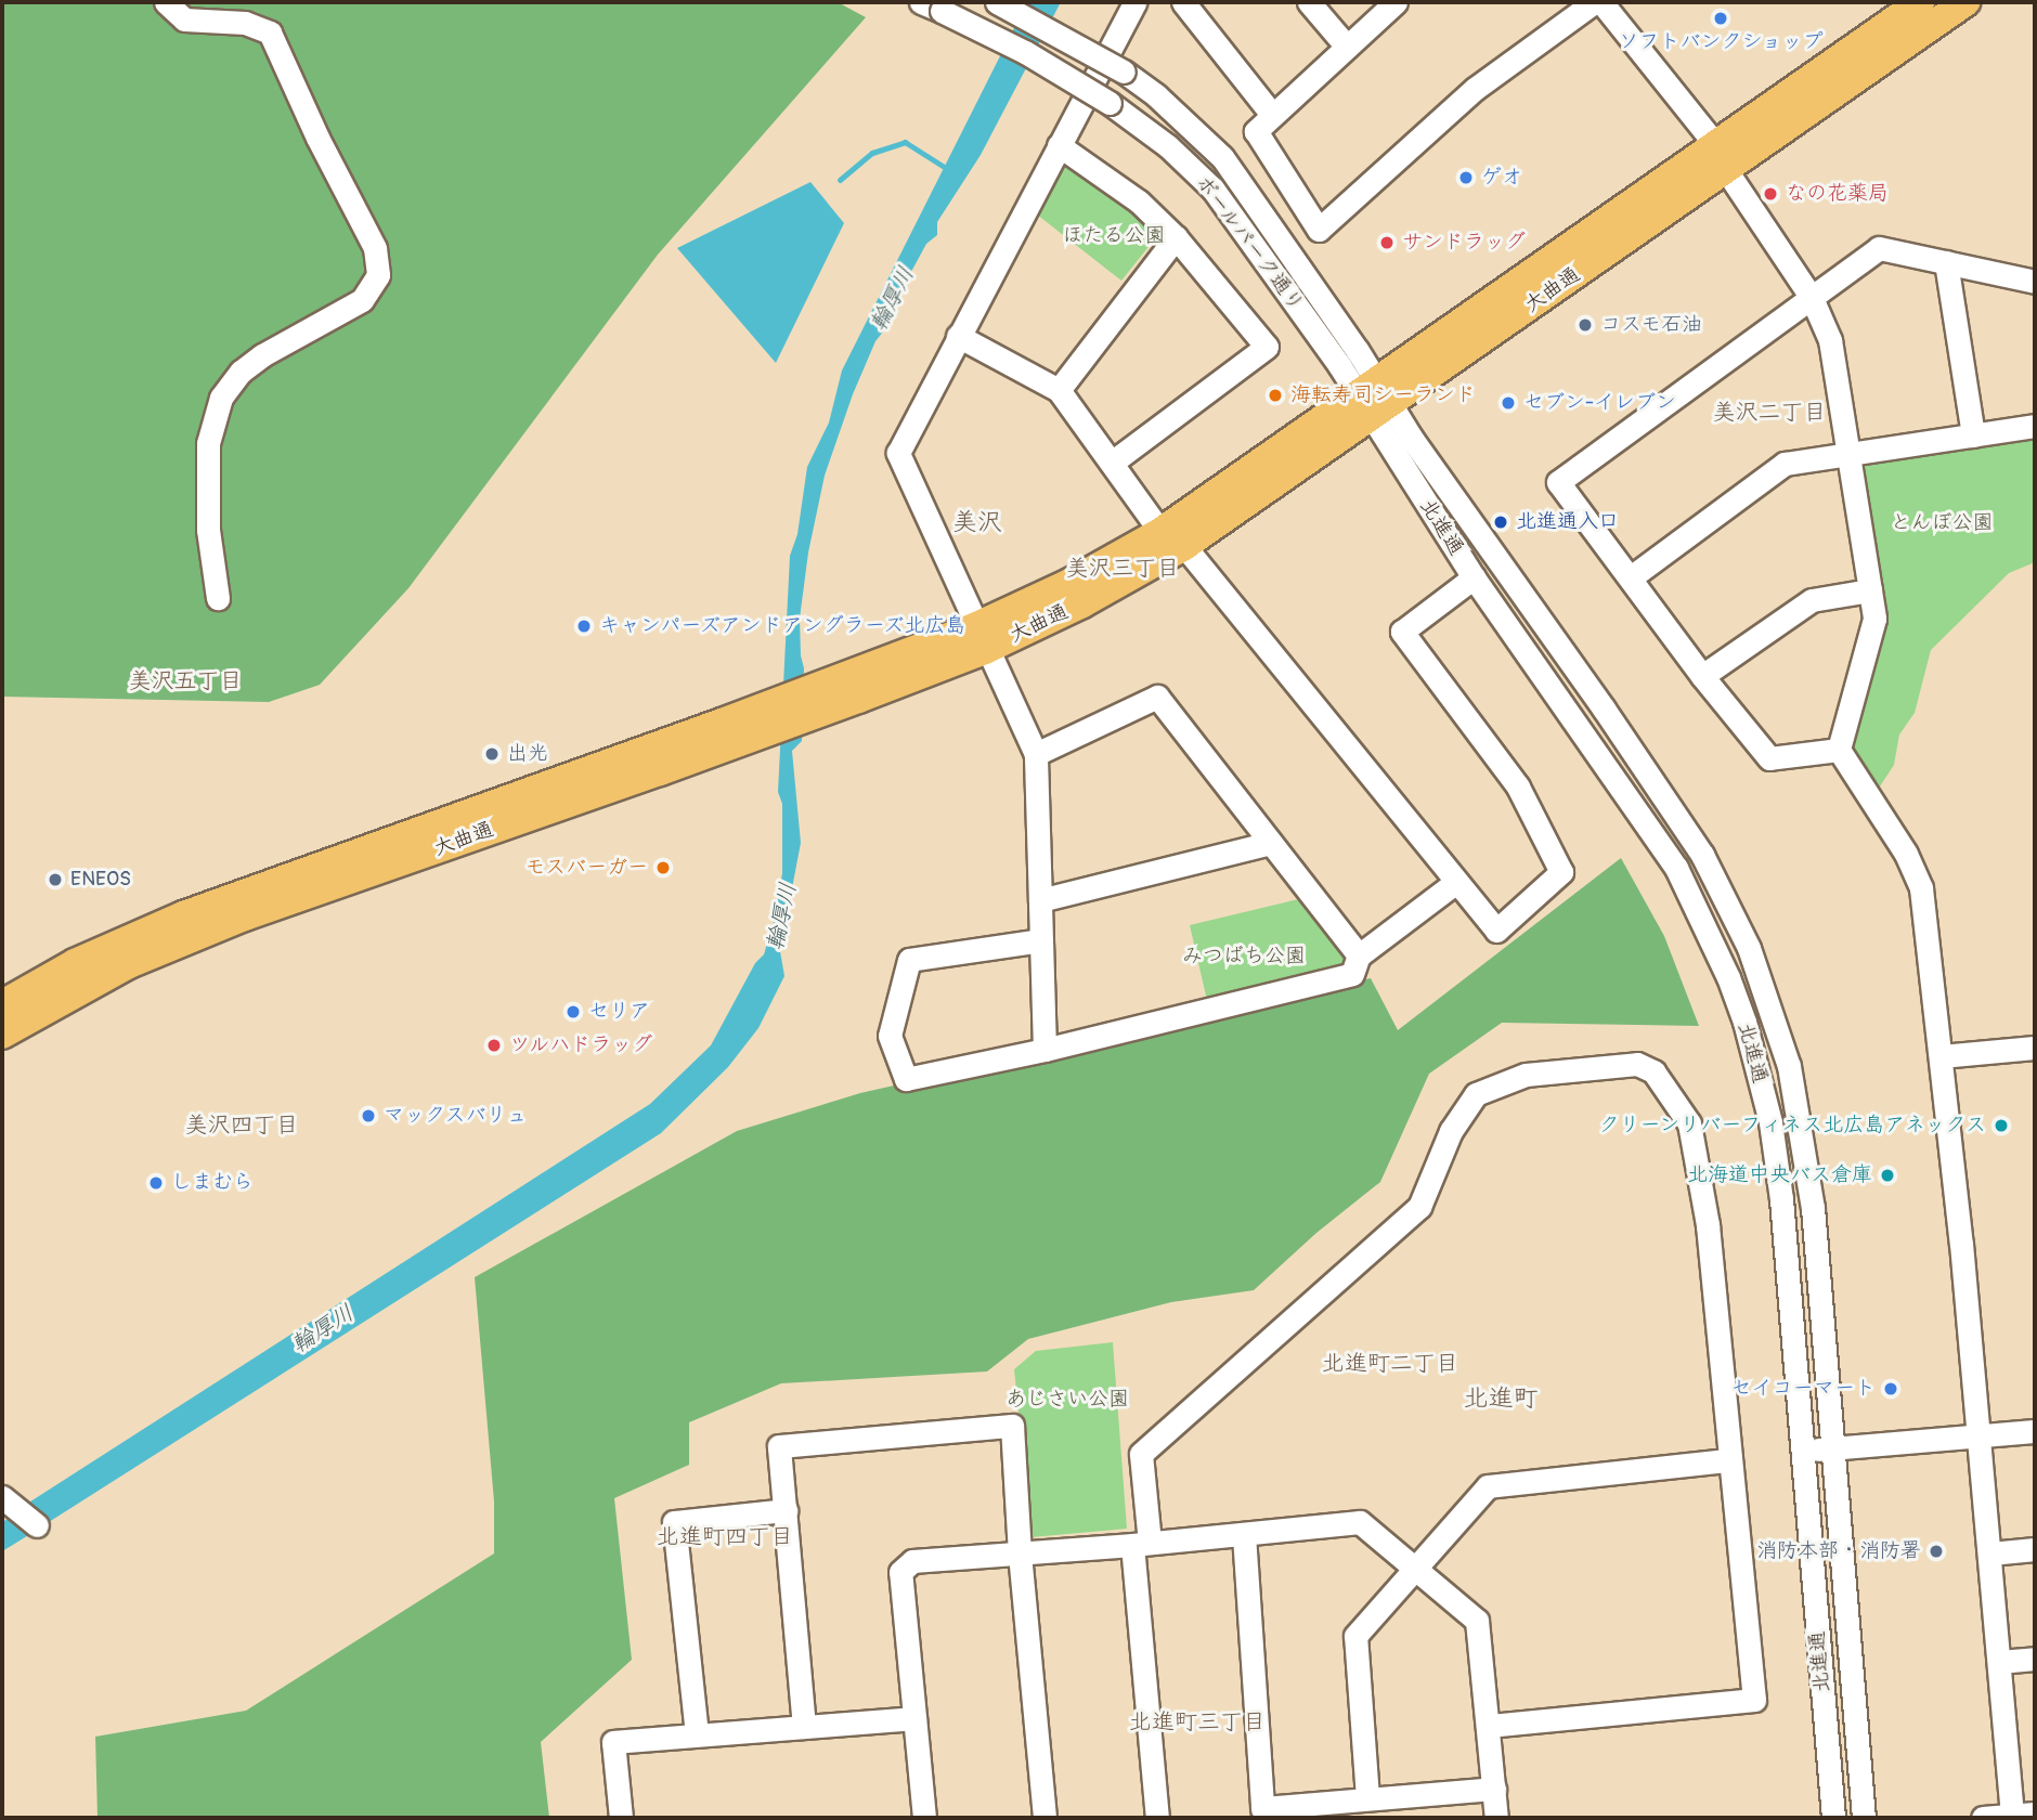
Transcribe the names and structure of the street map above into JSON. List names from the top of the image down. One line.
{"streets":{"main road":["大曲通"],"street":["ボールパーク通り","北進通"]},"crossings":[["ボールパーク通り","大曲通"],["ボールパーク通り","北進通"],["大曲通","北進通"]],"districts":["美沢二丁目","美沢","美沢三丁目","美沢五丁目","美沢四丁目","北進町二丁目","北進町","北進町四丁目","北進町三丁目"],"water":["輪厚川"],"parks":["ほたる公園","とんぼ公園","みつばち公園","あじさい公園"],"places":["ソフトバンクショップ","ゲオ","なの花薬局","サンドラッグ","コスモ石油","海転寿司シーランド","セブン-イレブン","北進通入口","キャンパーズアンドアングラーズ北広島","出光","モスバーガー","ENEOS","セリア","ツルハドラッグ","マックスバリュ","クリーンリバーフィネス北広島アネックス","北海道中央バス倉庫","しまむら","セイコーマート","消防本部・消防署"]}
